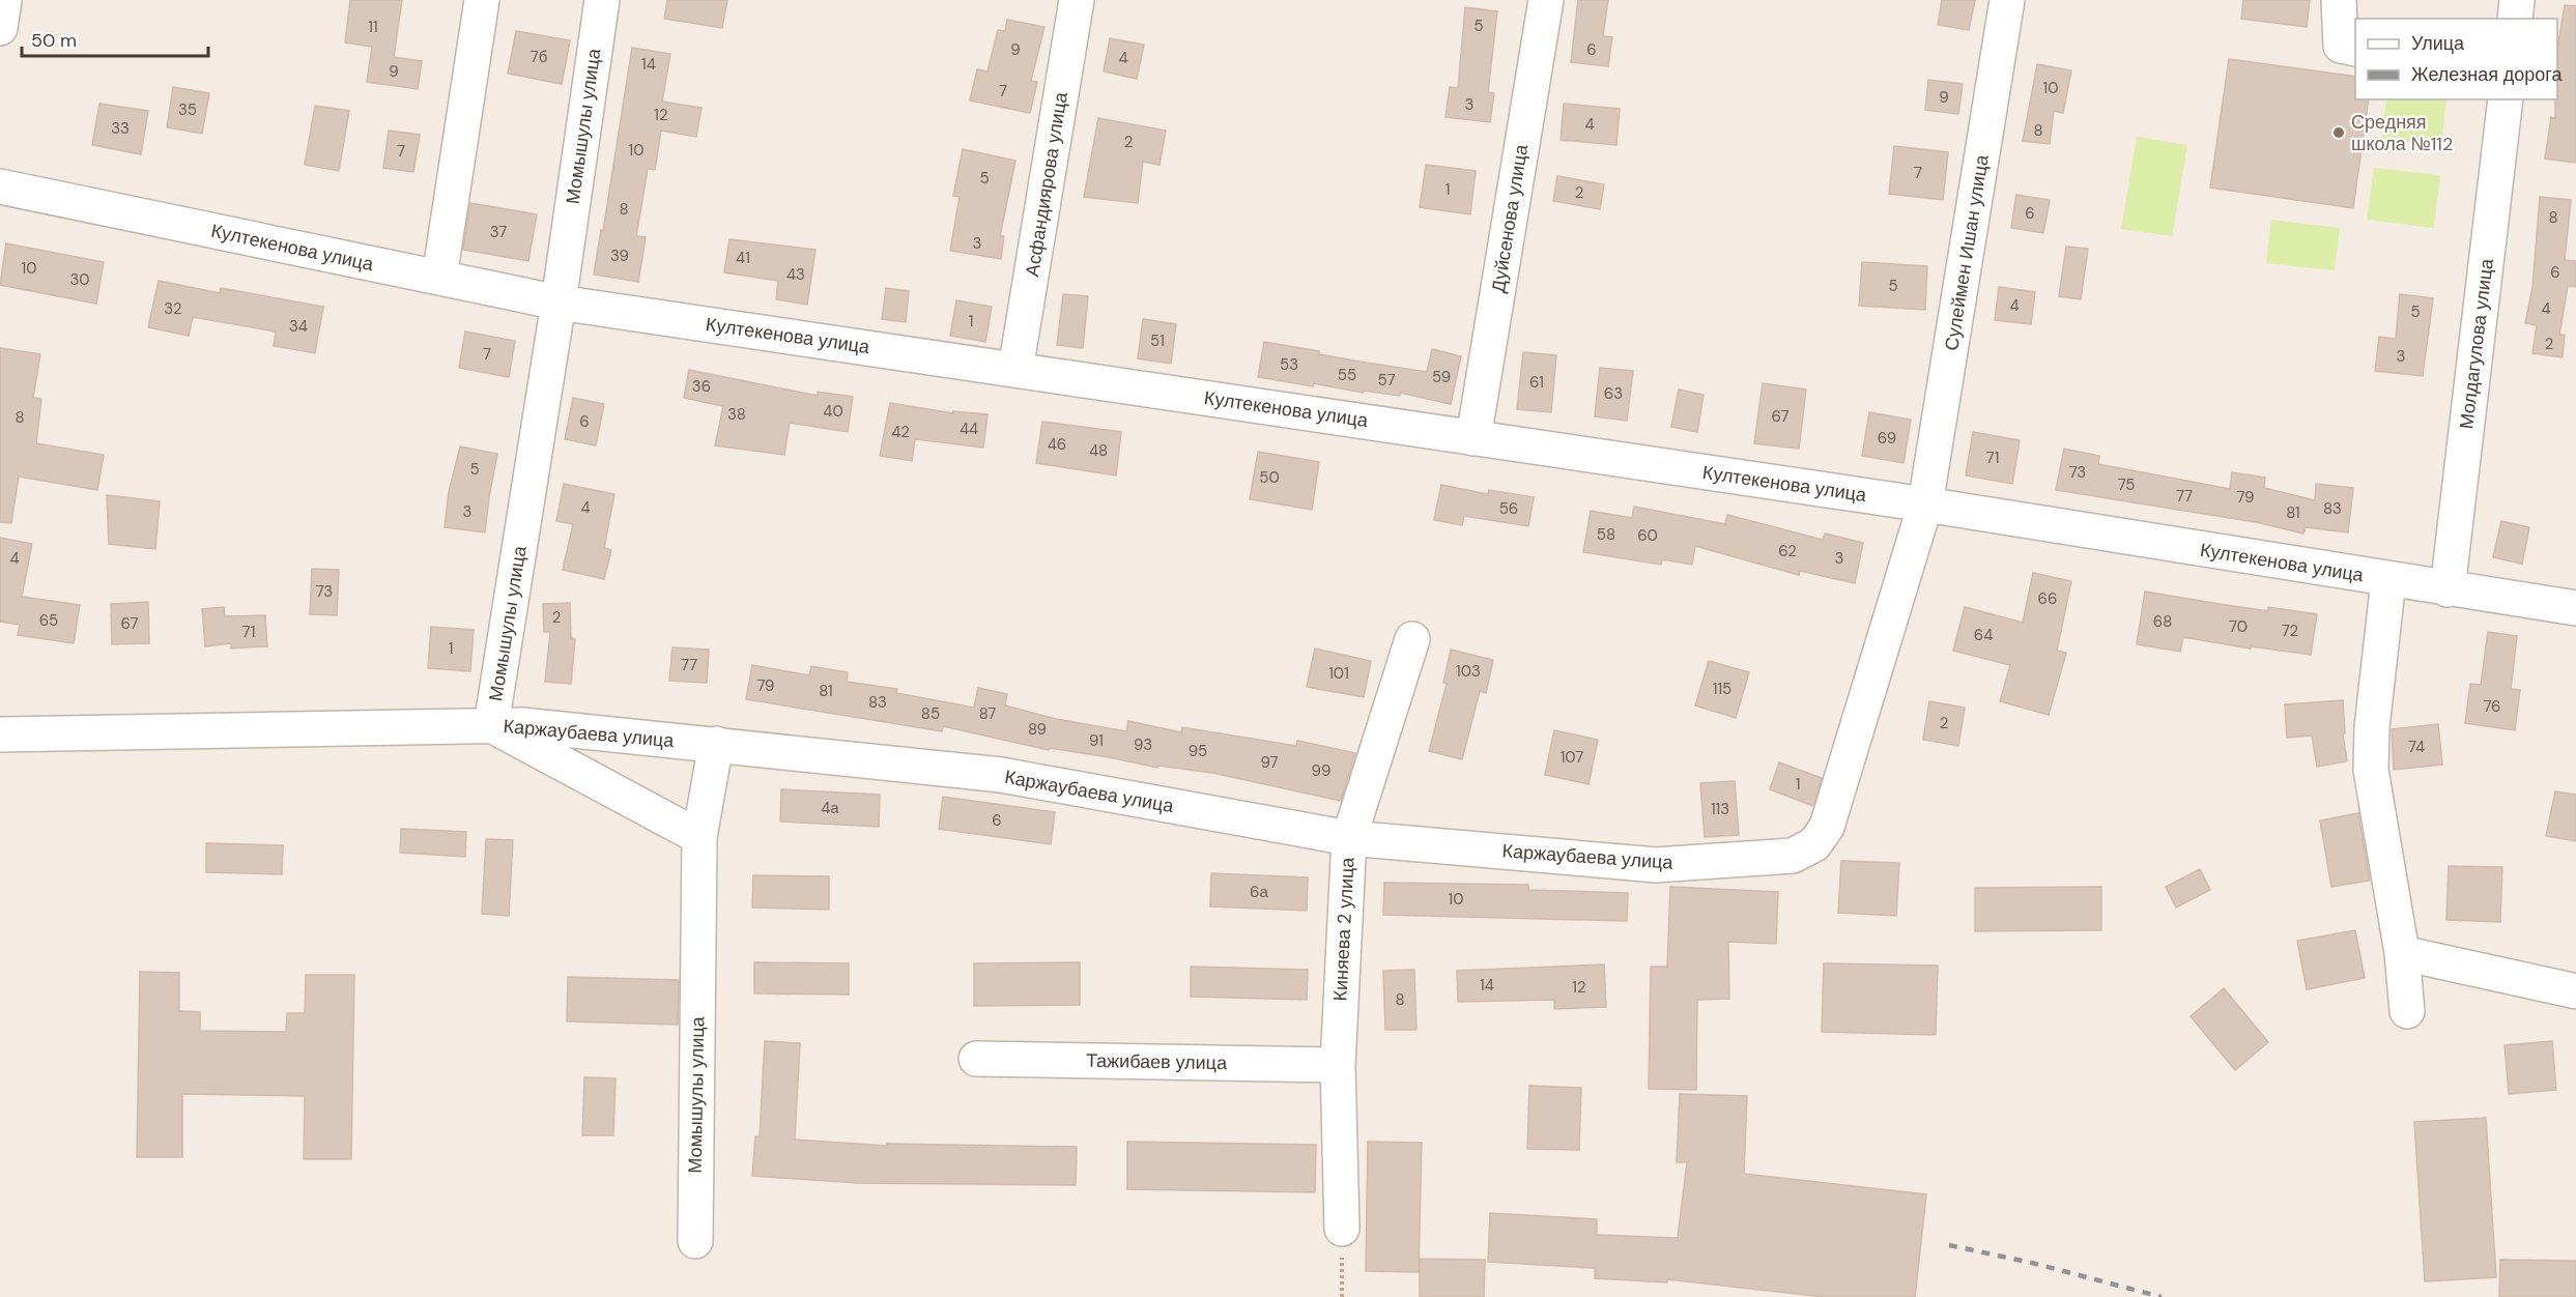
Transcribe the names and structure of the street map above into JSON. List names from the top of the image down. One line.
{"streets":{"street":["Момышулы улица","Асфандиярова улица","Дуйсенова улица","Култекенова улица","Сулеймен Ишан улица","Молдагулова улица","Каржаубаева улица","Киняева 2 улица","Тажибаев улица"]},"crossings":[["Момышулы улица","Култекенова улица"],["Момышулы улица","Каржаубаева улица"],["Асфандиярова улица","Култекенова улица"],["Дуйсенова улица","Култекенова улица"],["Култекенова улица","Сулеймен Ишан улица"],["Култекенова улица","Молдагулова улица"],["Култекенова улица","Каржаубаева улица"],["Сулеймен Ишан улица","Каржаубаева улица"],["Каржаубаева улица","Киняева 2 улица"],["Киняева 2 улица","Тажибаев улица"]],"places":["Средняя школа №112"],"house_numbers":["5","11","9","6","7б","4","14","9","10","7","9","3","35","12","4","33","8","2","10","7","7","5","1","2","8","6","8","37","3","39","41","10","6","43","30","5","4","32","4","5","1","34","51","2","7","3","53","55","59","57","61","36","63","40","38","67","8","6","44","42","69","46","48","71","5","73","50","75","77","79","4","56","83","3","81","58","60","62","4","3","73","66","2","65","68","67","70","72","71","64","1","77","103","101","79","115","81","83","76","85","87","2","89","91","93","74","95","107","97","99","1","4а","113","6","6а","10","14","12","8"],"legend":["Улица","Железная дорога"],"scale_bar":"50 m"}
